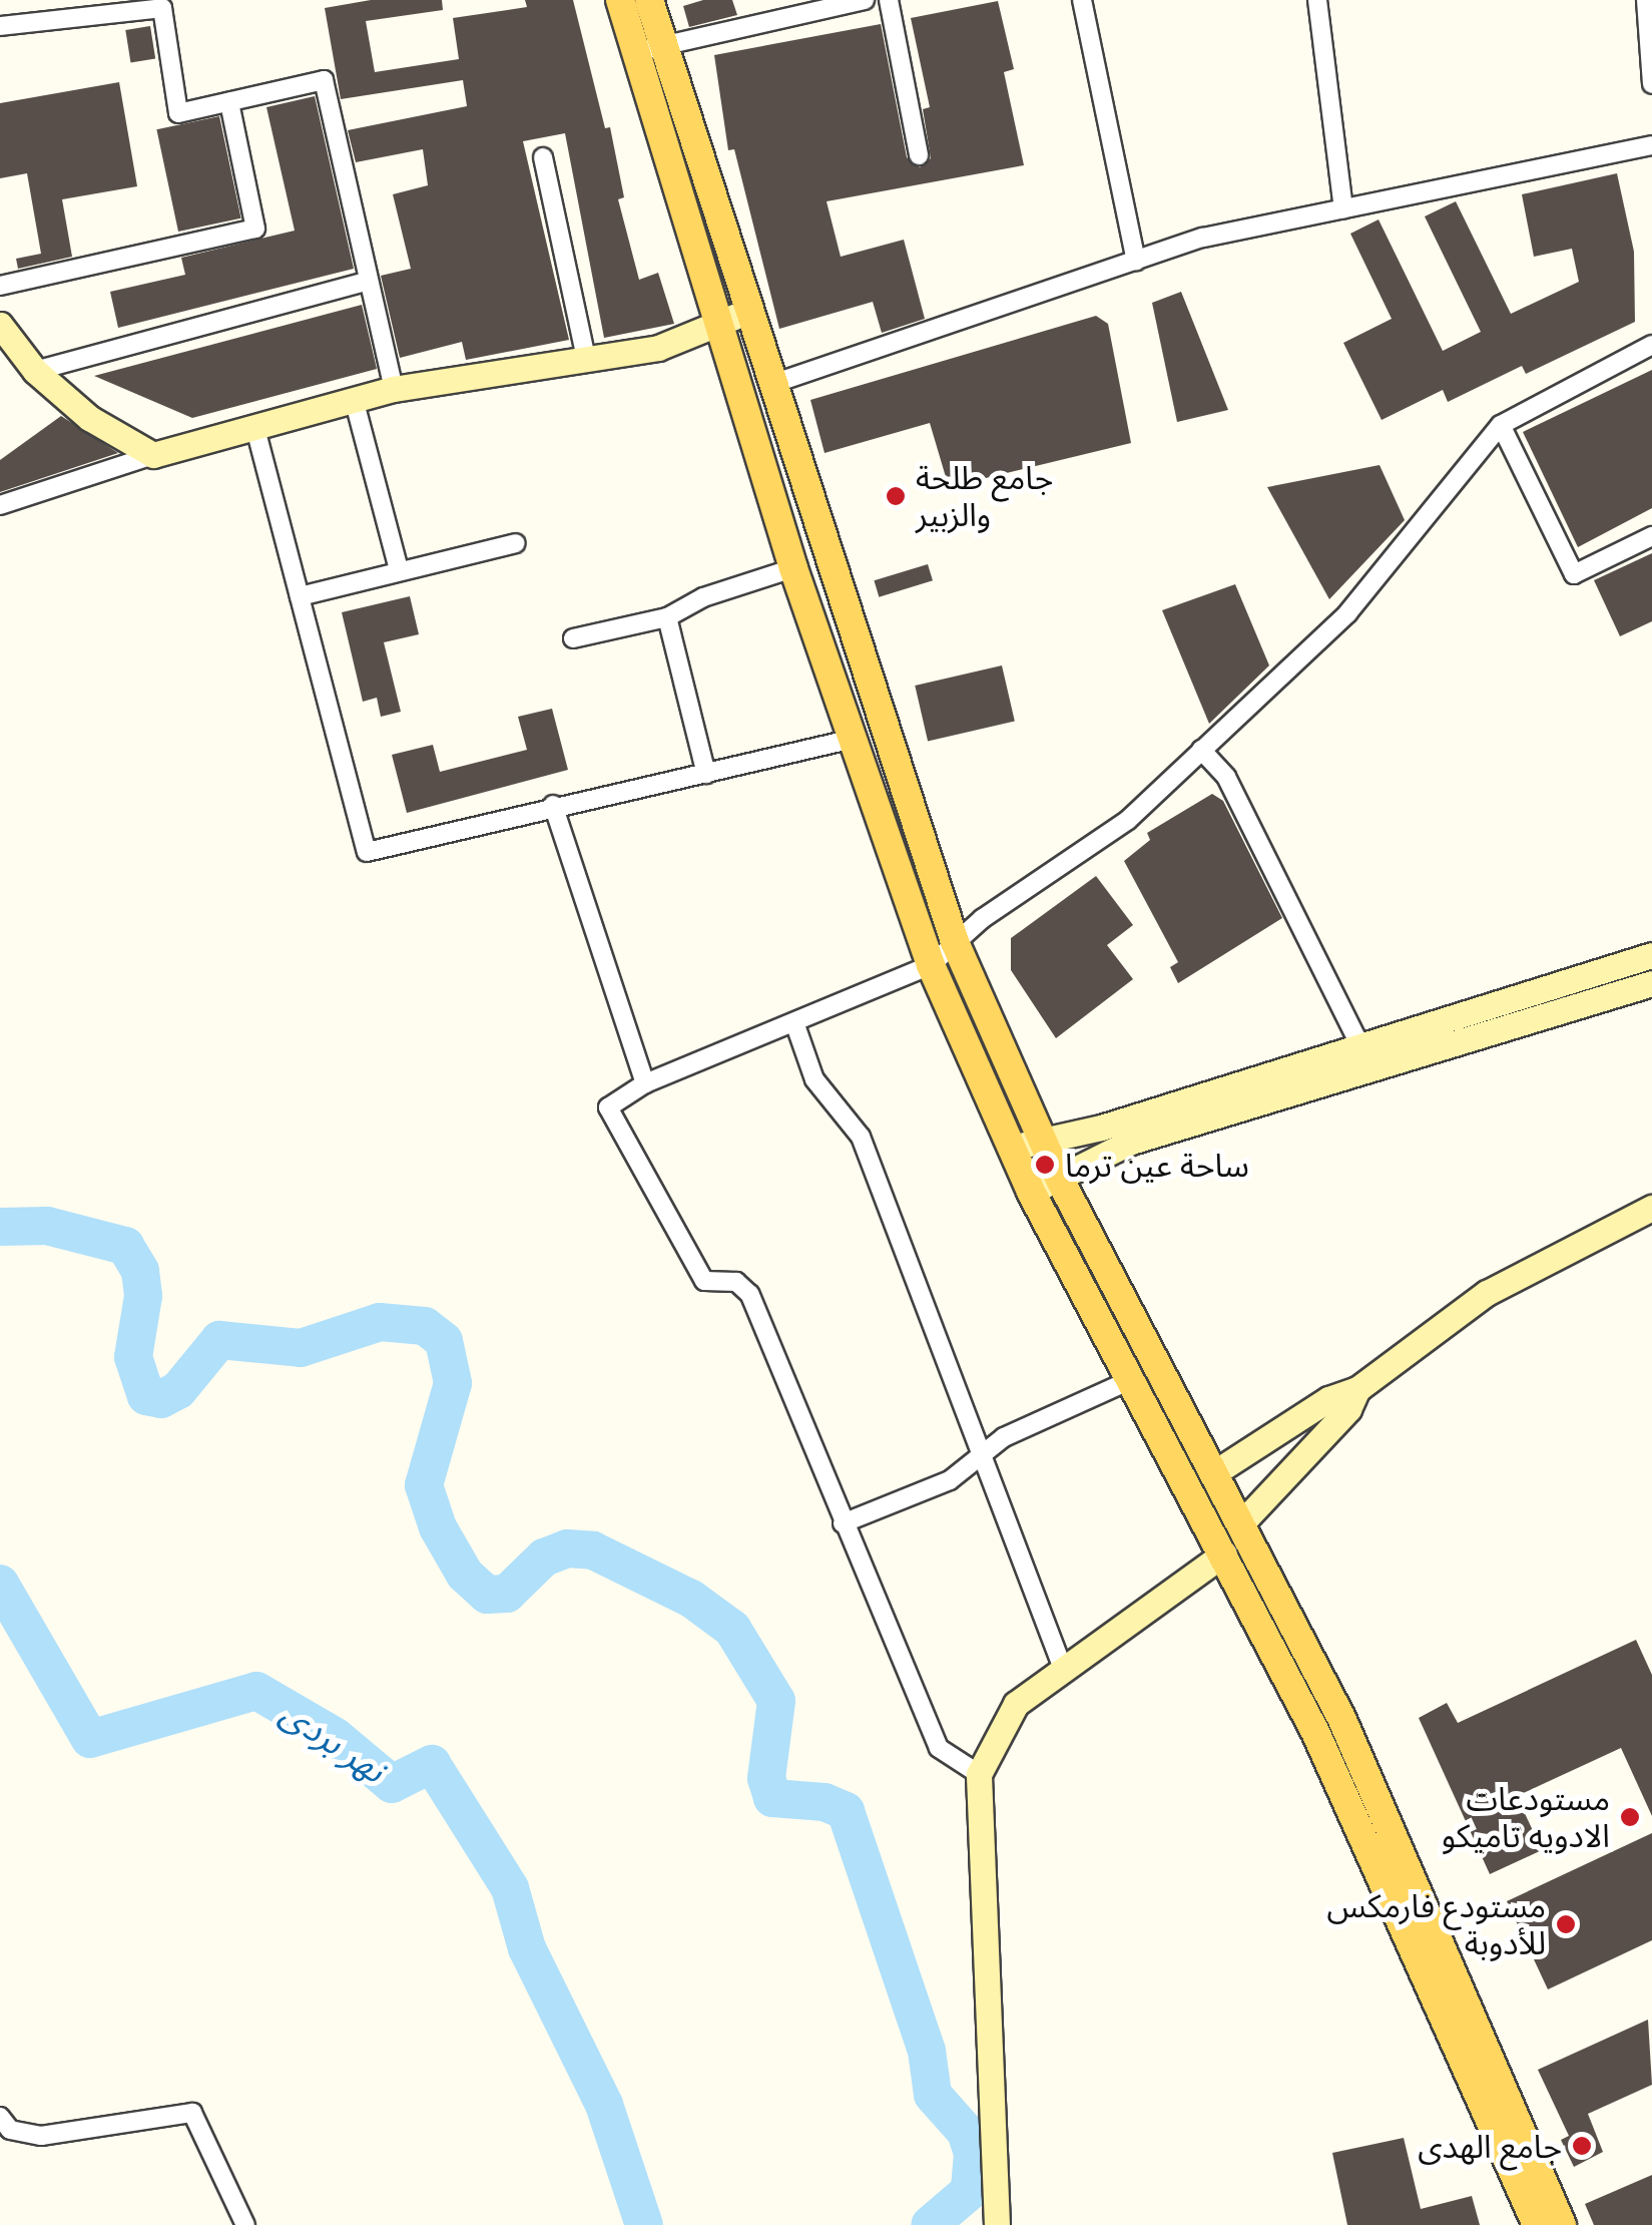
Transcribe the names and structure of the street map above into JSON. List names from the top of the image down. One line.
{"water":["نهر بردى"],"places":["جامع طلحة والزبير","ساحة عين ترما","مستودعات الادويه تاميكو","مستودع فارمكس للأدوبة","جامع الهدى"]}
